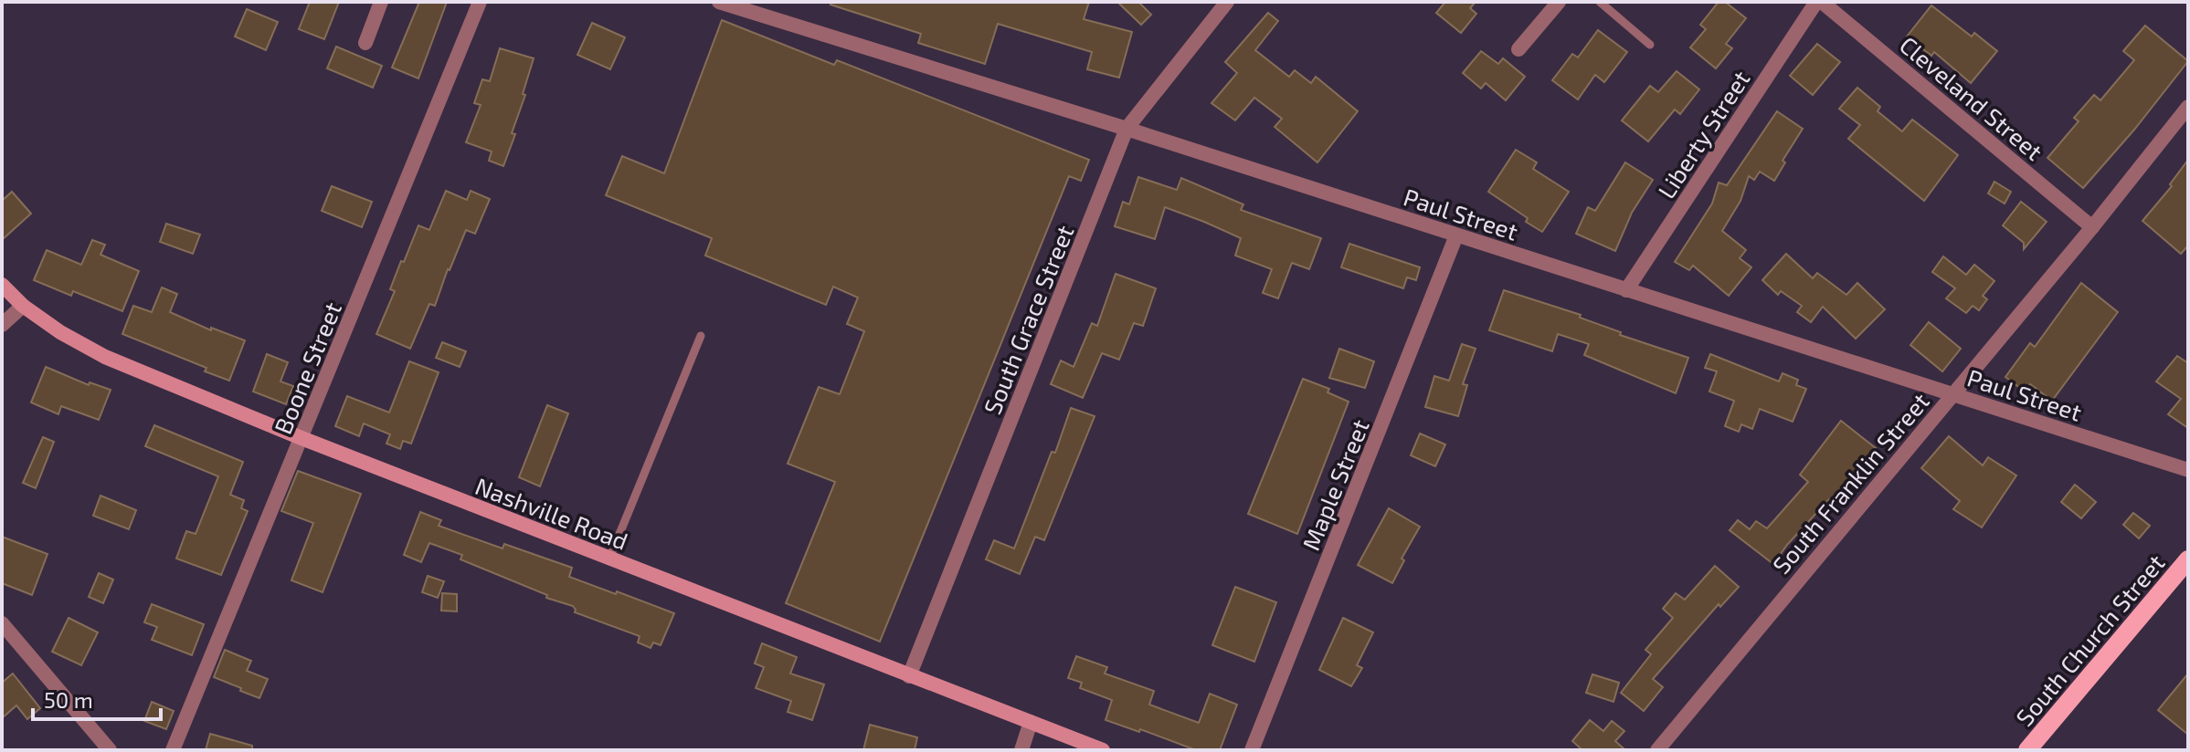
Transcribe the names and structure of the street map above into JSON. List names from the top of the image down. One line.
{"streets":{"main road":["Nashville Road","South Church Street"],"street":["Cleveland Street","Liberty Street","Paul Street","South Grace Street","Boone Street","South Franklin Street","Maple Street"]},"crossings":[["Cleveland Street","Liberty Street"],["Cleveland Street","South Franklin Street"],["Liberty Street","Paul Street"],["Paul Street","South Grace Street"],["Paul Street","South Franklin Street"],["Paul Street","Maple Street"],["South Grace Street","Nashville Road"],["Boone Street","Nashville Road"]],"scale_bar":"50 m"}
